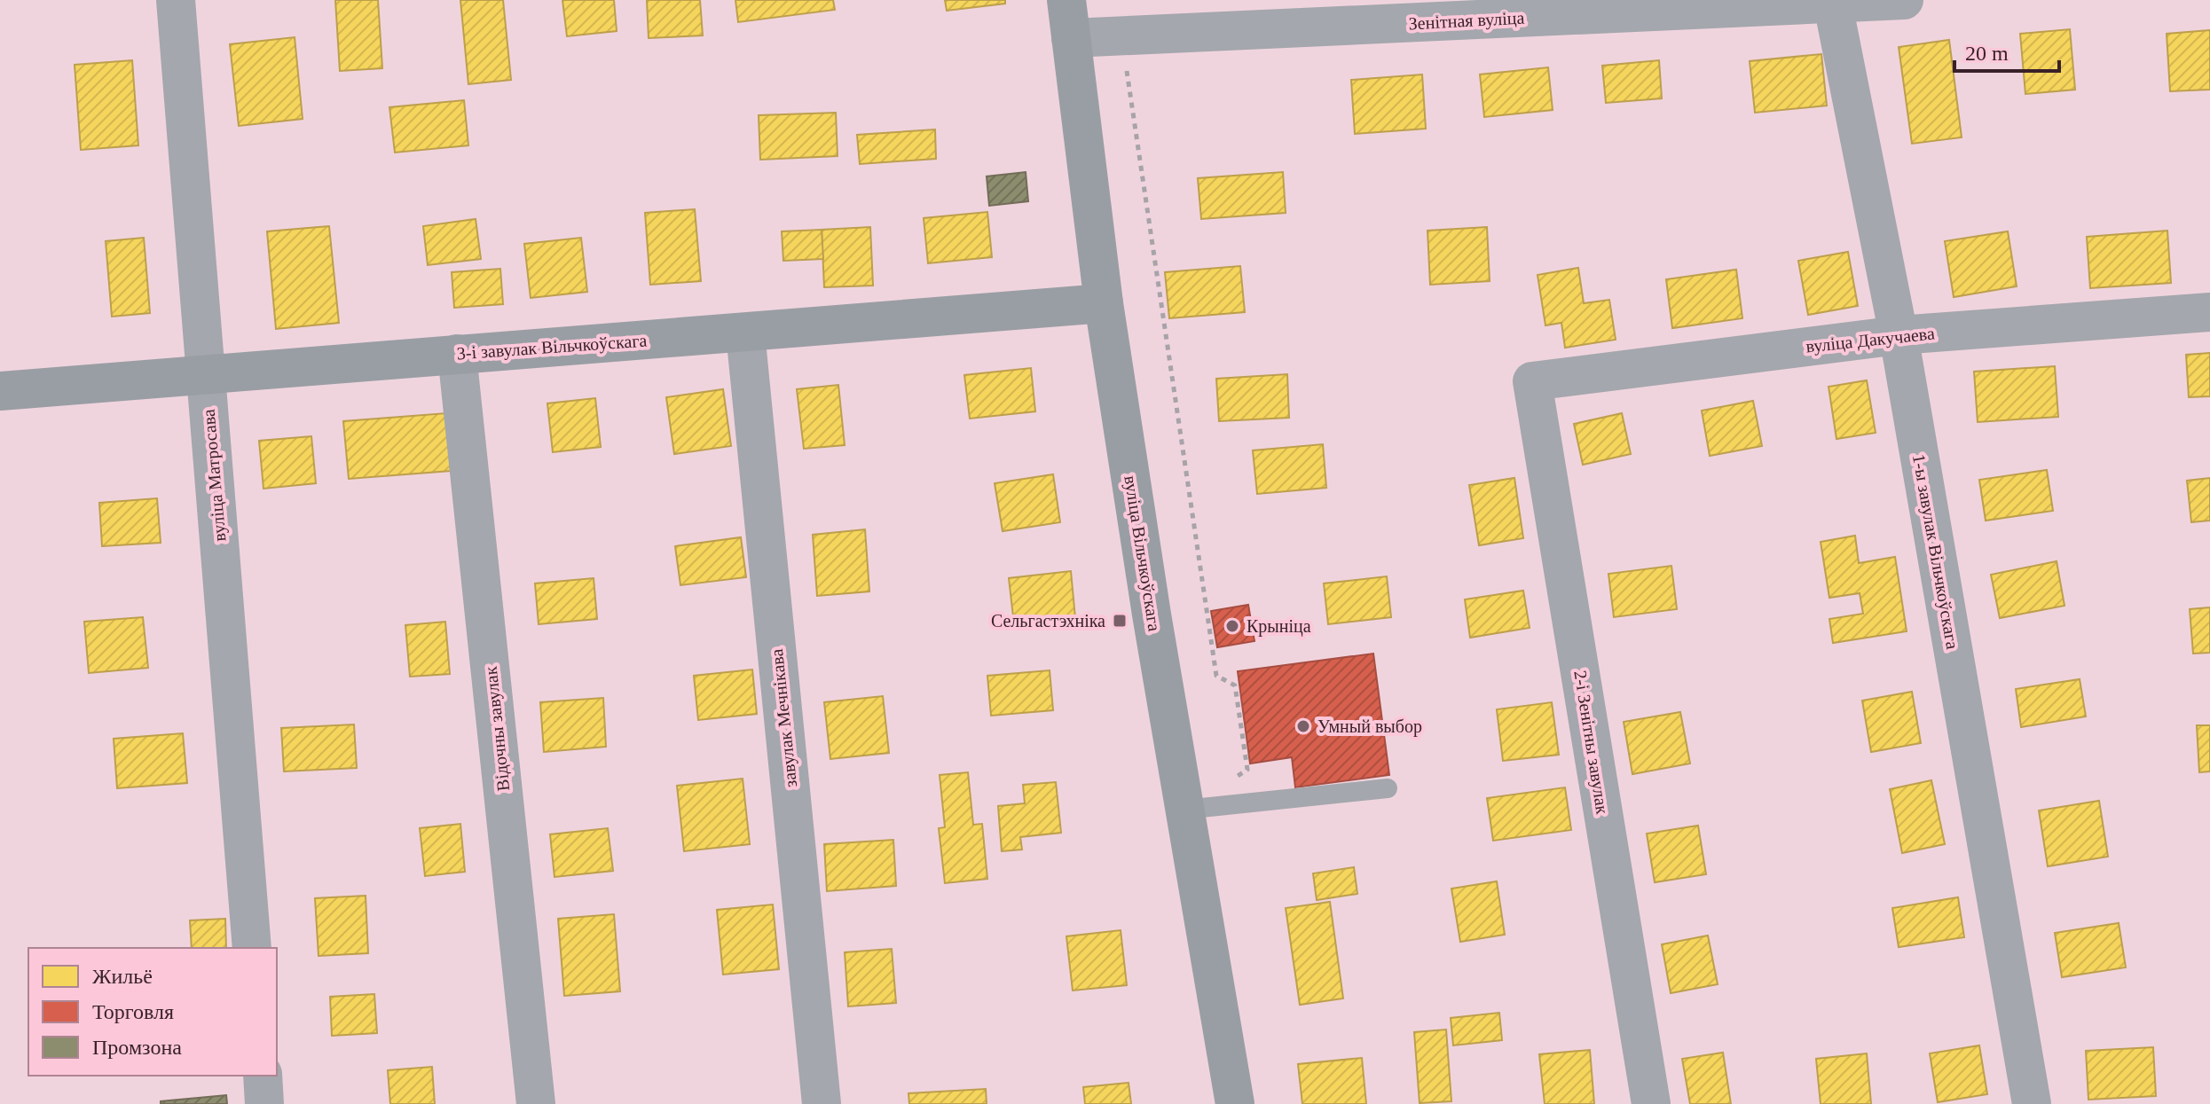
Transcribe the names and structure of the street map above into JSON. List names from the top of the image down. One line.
{"streets":{"main road":["3-і завулак Вільчкоўскага","вуліца Вільчкоўскага"],"street":["Зенітная вуліца","вуліца Дакучаева","вуліца Матросава","1-ы завулак Вільчкоўскага","завулак Мечнікава","Відочны завулак","2-і Зенітны завулак"]},"crossings":[["Зенітная вуліца","1-ы завулак Вільчкоўскага"],["Зенітная вуліца","вуліца Вільчкоўскага"],["вуліца Дакучаева","1-ы завулак Вільчкоўскага"],["вуліца Дакучаева","2-і Зенітны завулак"],["3-і завулак Вільчкоўскага","вуліца Матросава"],["3-і завулак Вільчкоўскага","вуліца Вільчкоўскага"],["3-і завулак Вільчкоўскага","завулак Мечнікава"],["3-і завулак Вільчкоўскага","Відочны завулак"]],"places":{"transit":["Сельгастэхніка"],"other":["Крыніца","Умный выбор"]},"legend":["Жильё","Торговля","Промзона"],"scale_bar":"20 m"}
